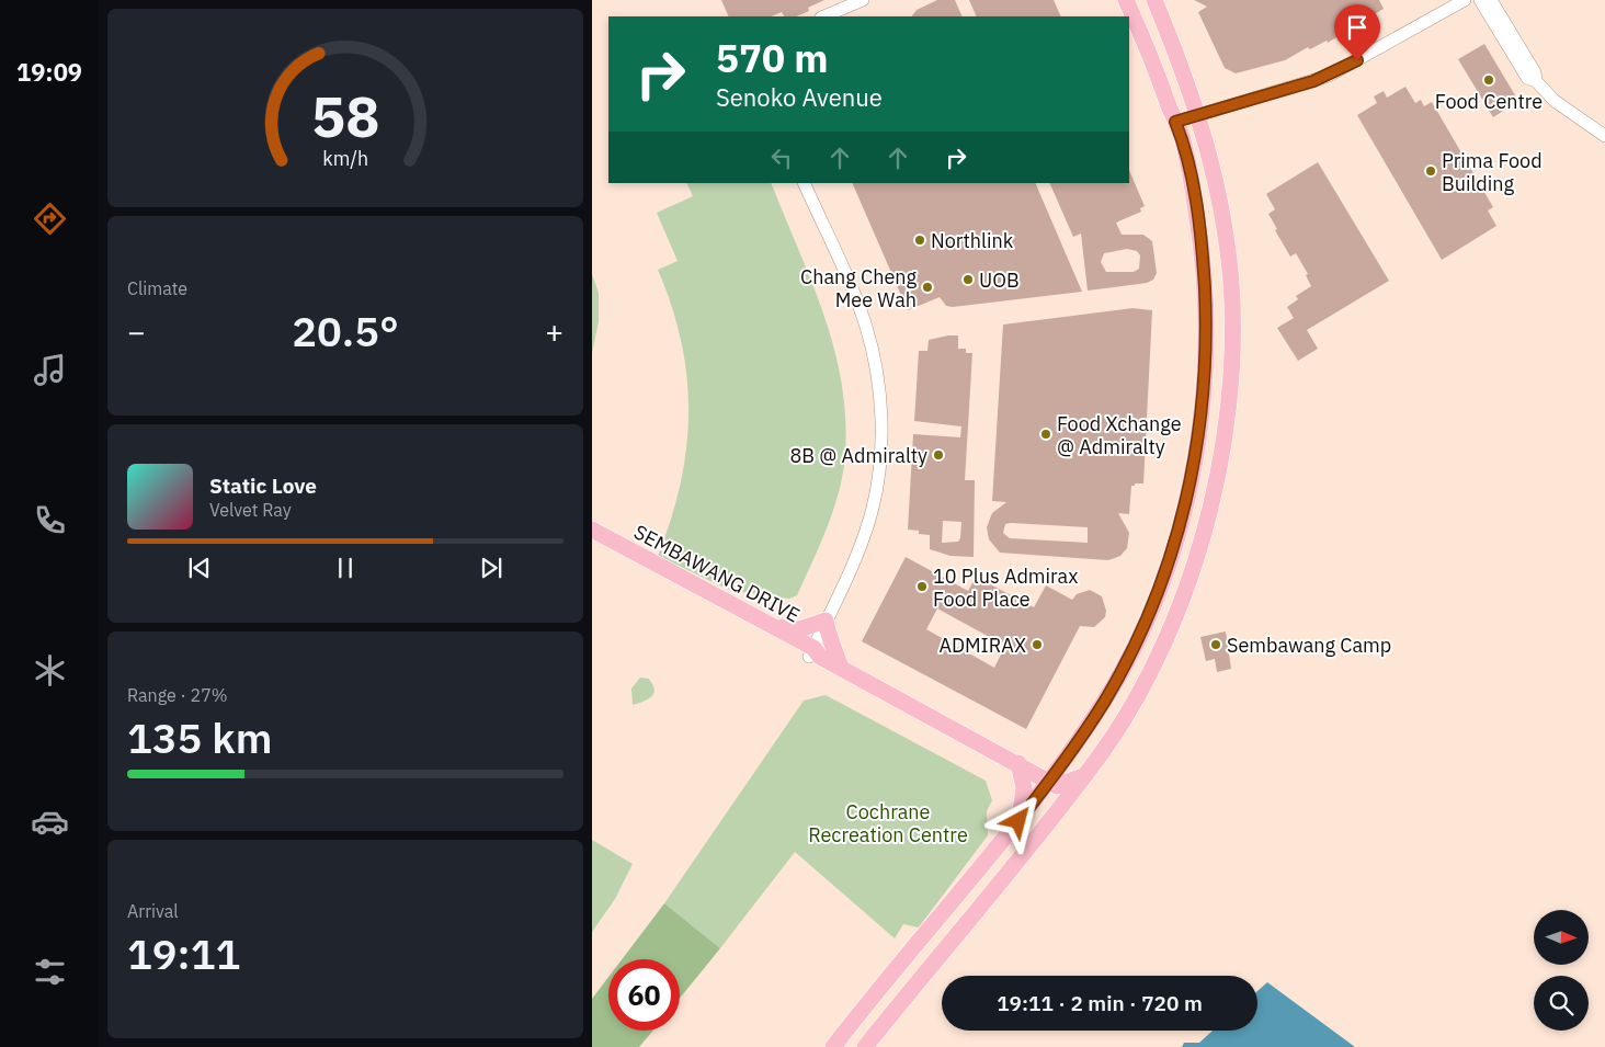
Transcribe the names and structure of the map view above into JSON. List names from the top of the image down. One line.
{"streets":{"main road":["SEMBAWANG DRIVE"]},"parks":["Cochrane Recreation Centre"],"places":["Food Centre","Prima Food Building","Northlink","UOB","Chang Cheng Mee Wah","Food Xchange @ Admiralty","8B @ Admiralty","10 Plus Admirax Food Place","ADMIRAX","Sembawang Camp"],"north":"right","page":{"tabs":"19:09","turn":["570 m","Senoko Avenue"],"tile":["Climate",["Range · 27%","135 km"],["Arrival","19:11"]],"heat":["−","20.5°","+"],"song":["Static Love","Velvet Ray"],"limit":"60","trip":"19:11 · 2 min · 720 m","gauge":["58","km/h"]}}
